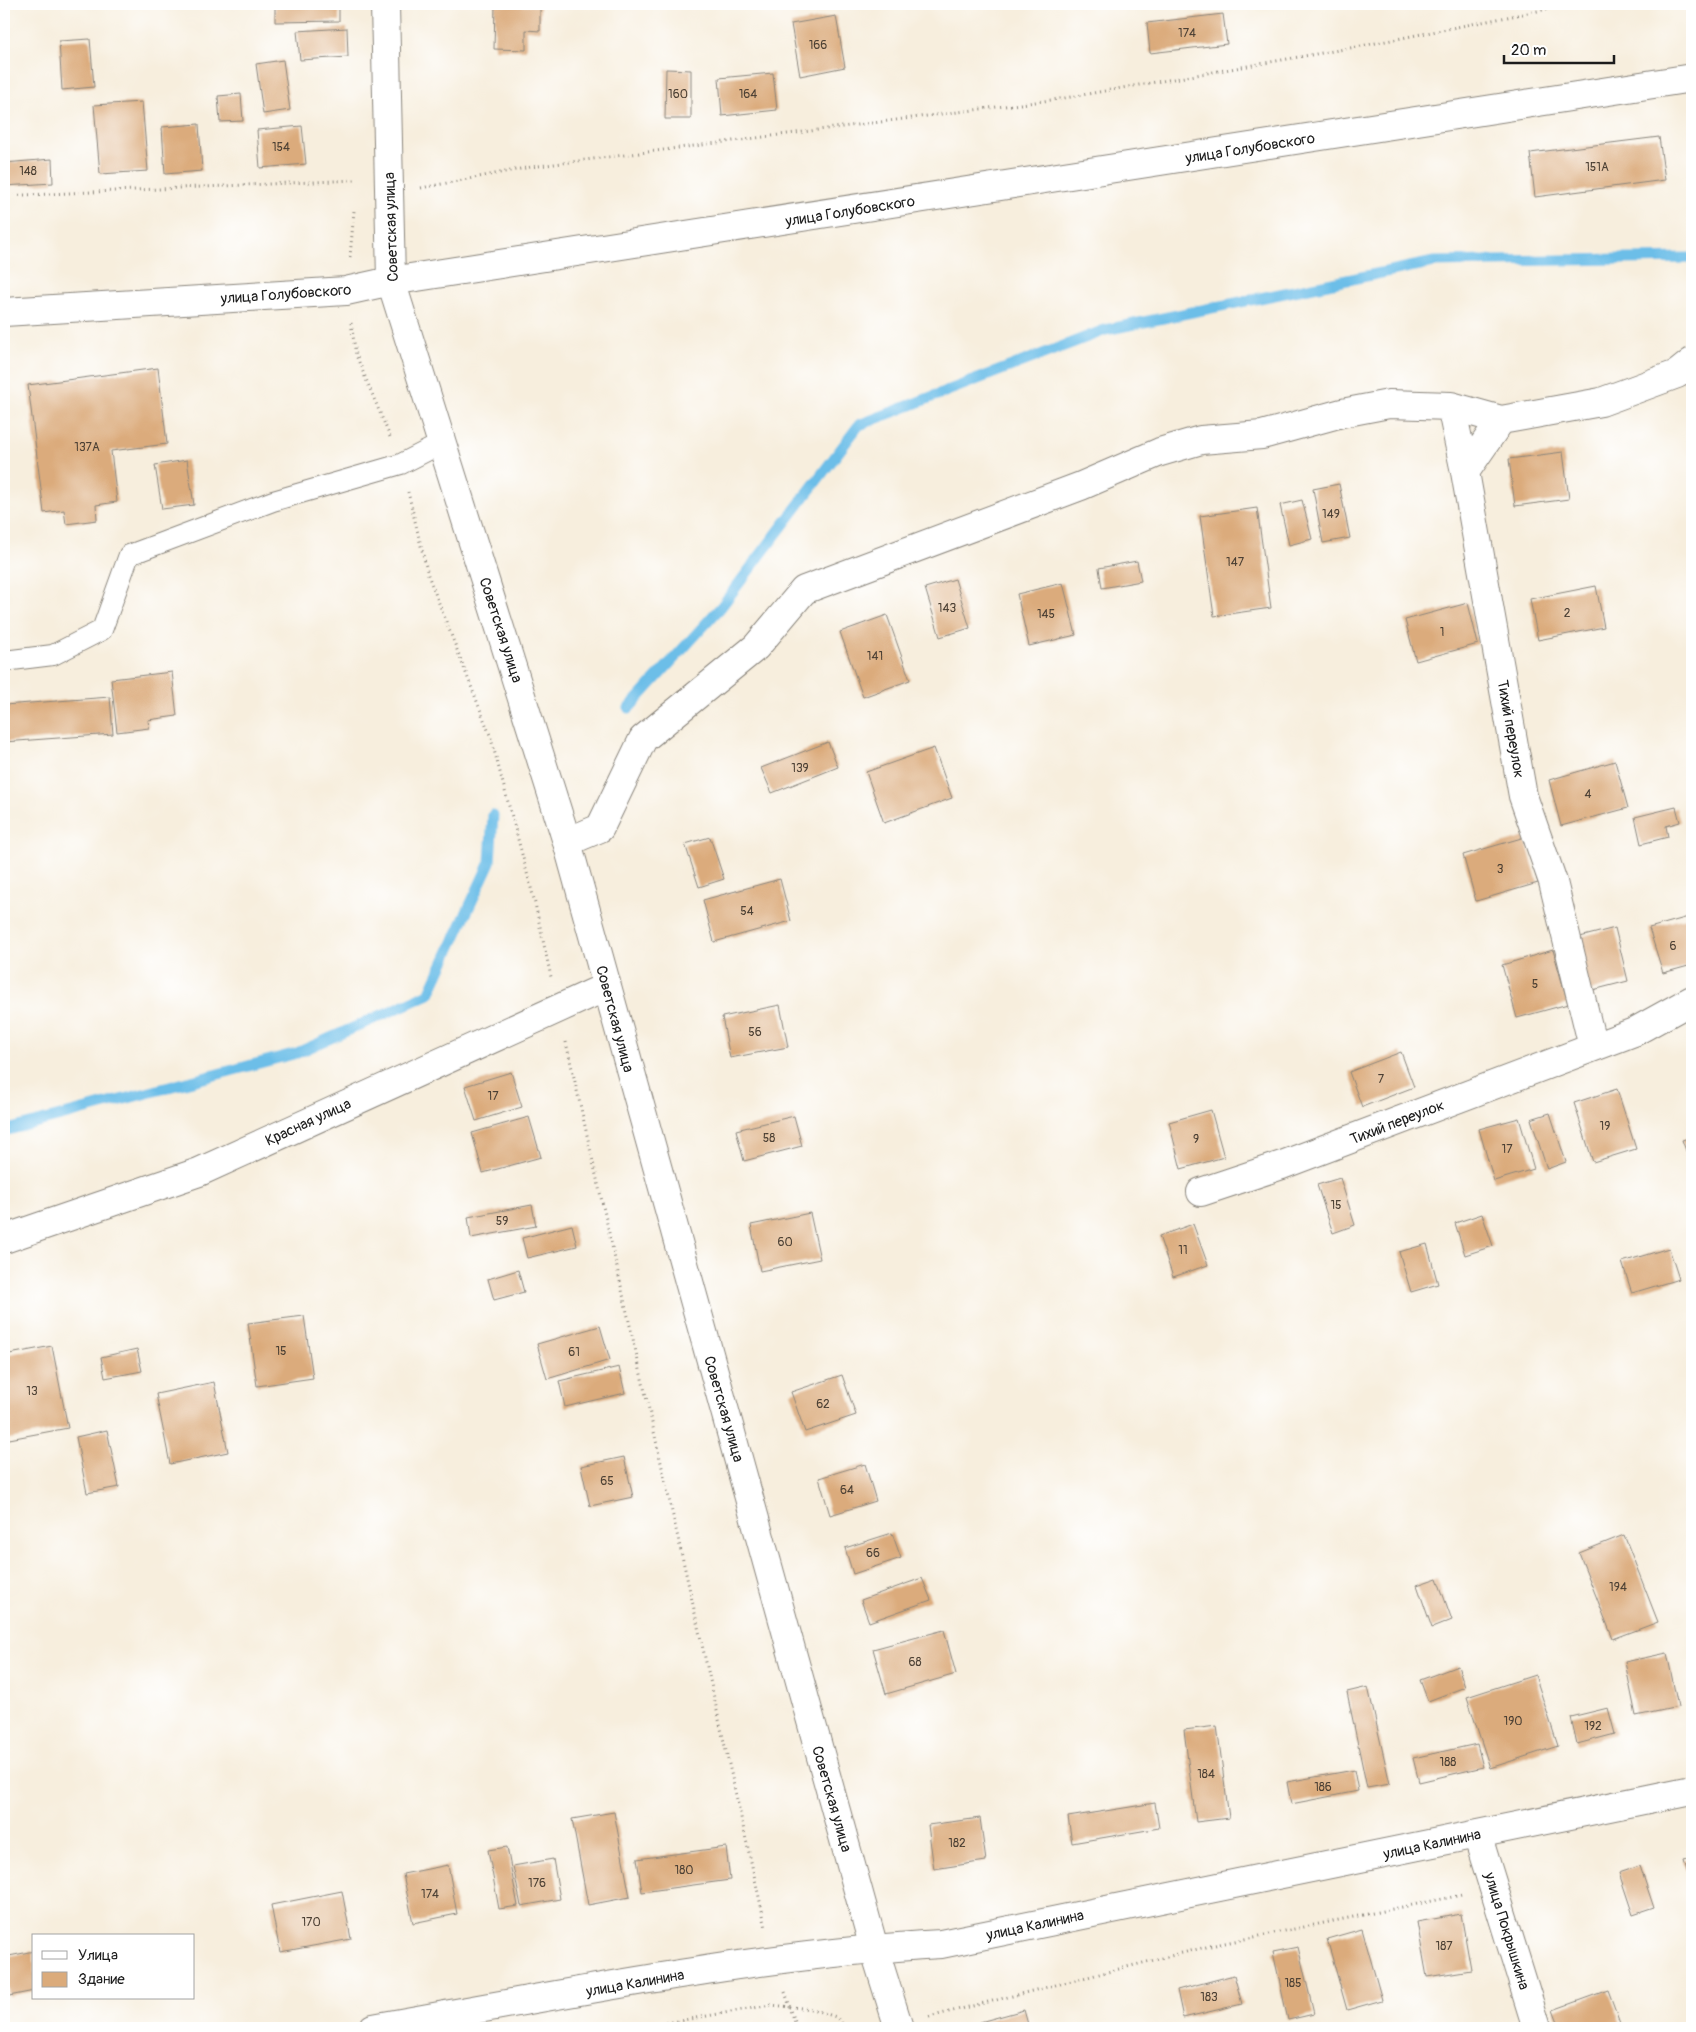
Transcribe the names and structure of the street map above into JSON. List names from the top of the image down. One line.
{"streets":{"street":["улица Голубовского","Советская улица","Тихий переулок","Красная улица","улица Калинина","улица Покрышкина"]},"crossings":[["улица Голубовского","Советская улица"],["Советская улица","Красная улица"],["Советская улица","улица Калинина"],["улица Калинина","улица Покрышкина"]],"house_numbers":["174","166","160","164","154","151А","148","137А","149","147","143","2","145","1","141","139","4","3","54","6","5","56","7","17","19","58","9","17","15","59","60","11","15","61","13","62","65","64","66","194","68","190","192","188","184","186","182","180","176","174","170","187","185","183"],"legend":["Улица","Здание"],"scale_bar":"20 m"}
